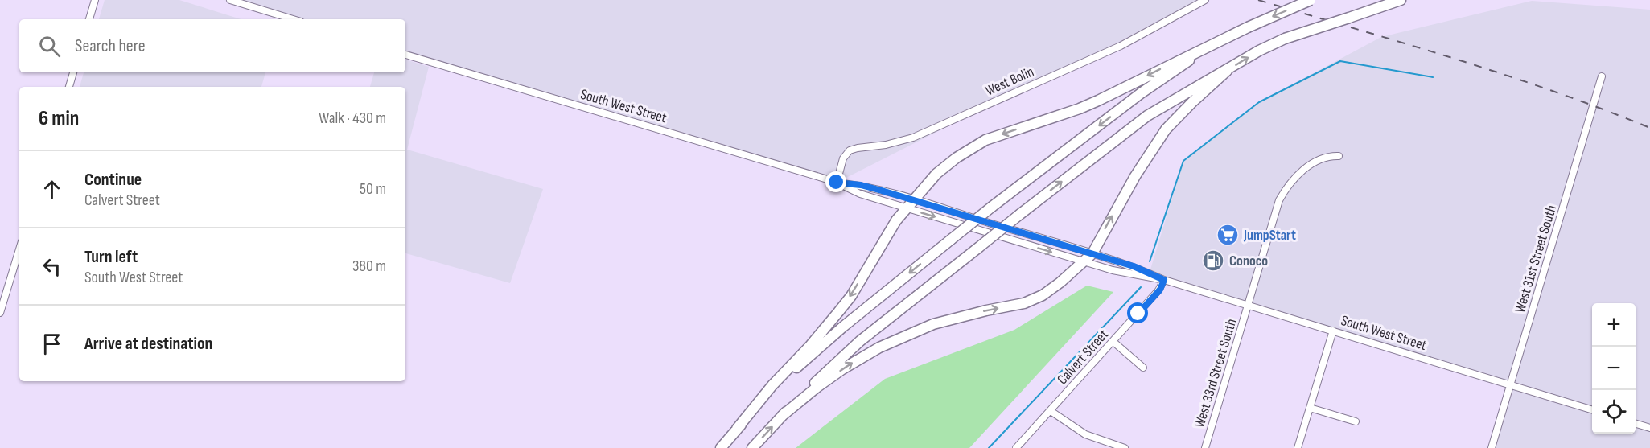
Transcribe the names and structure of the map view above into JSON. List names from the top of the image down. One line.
{"streets":{"street":["West Bolin","South West Street","West 31st Street South","Calvert Street","West 33rd Street South"]},"crossings":[["West Bolin","South West Street"],["South West Street","West 31st Street South"],["South West Street","Calvert Street"],["South West Street","West 33rd Street South"]],"places":{"supermarket":["JumpStart"],"fuel station":["Conoco"]},"page":{"search":"Search here","heading":["6 min","Walk · 430 m"],"list":[["Continue","Calvert Street","50 m"],["Turn left","South West Street","380 m"],"Arrive at destination"],"map_buttons":["+","−"]}}
